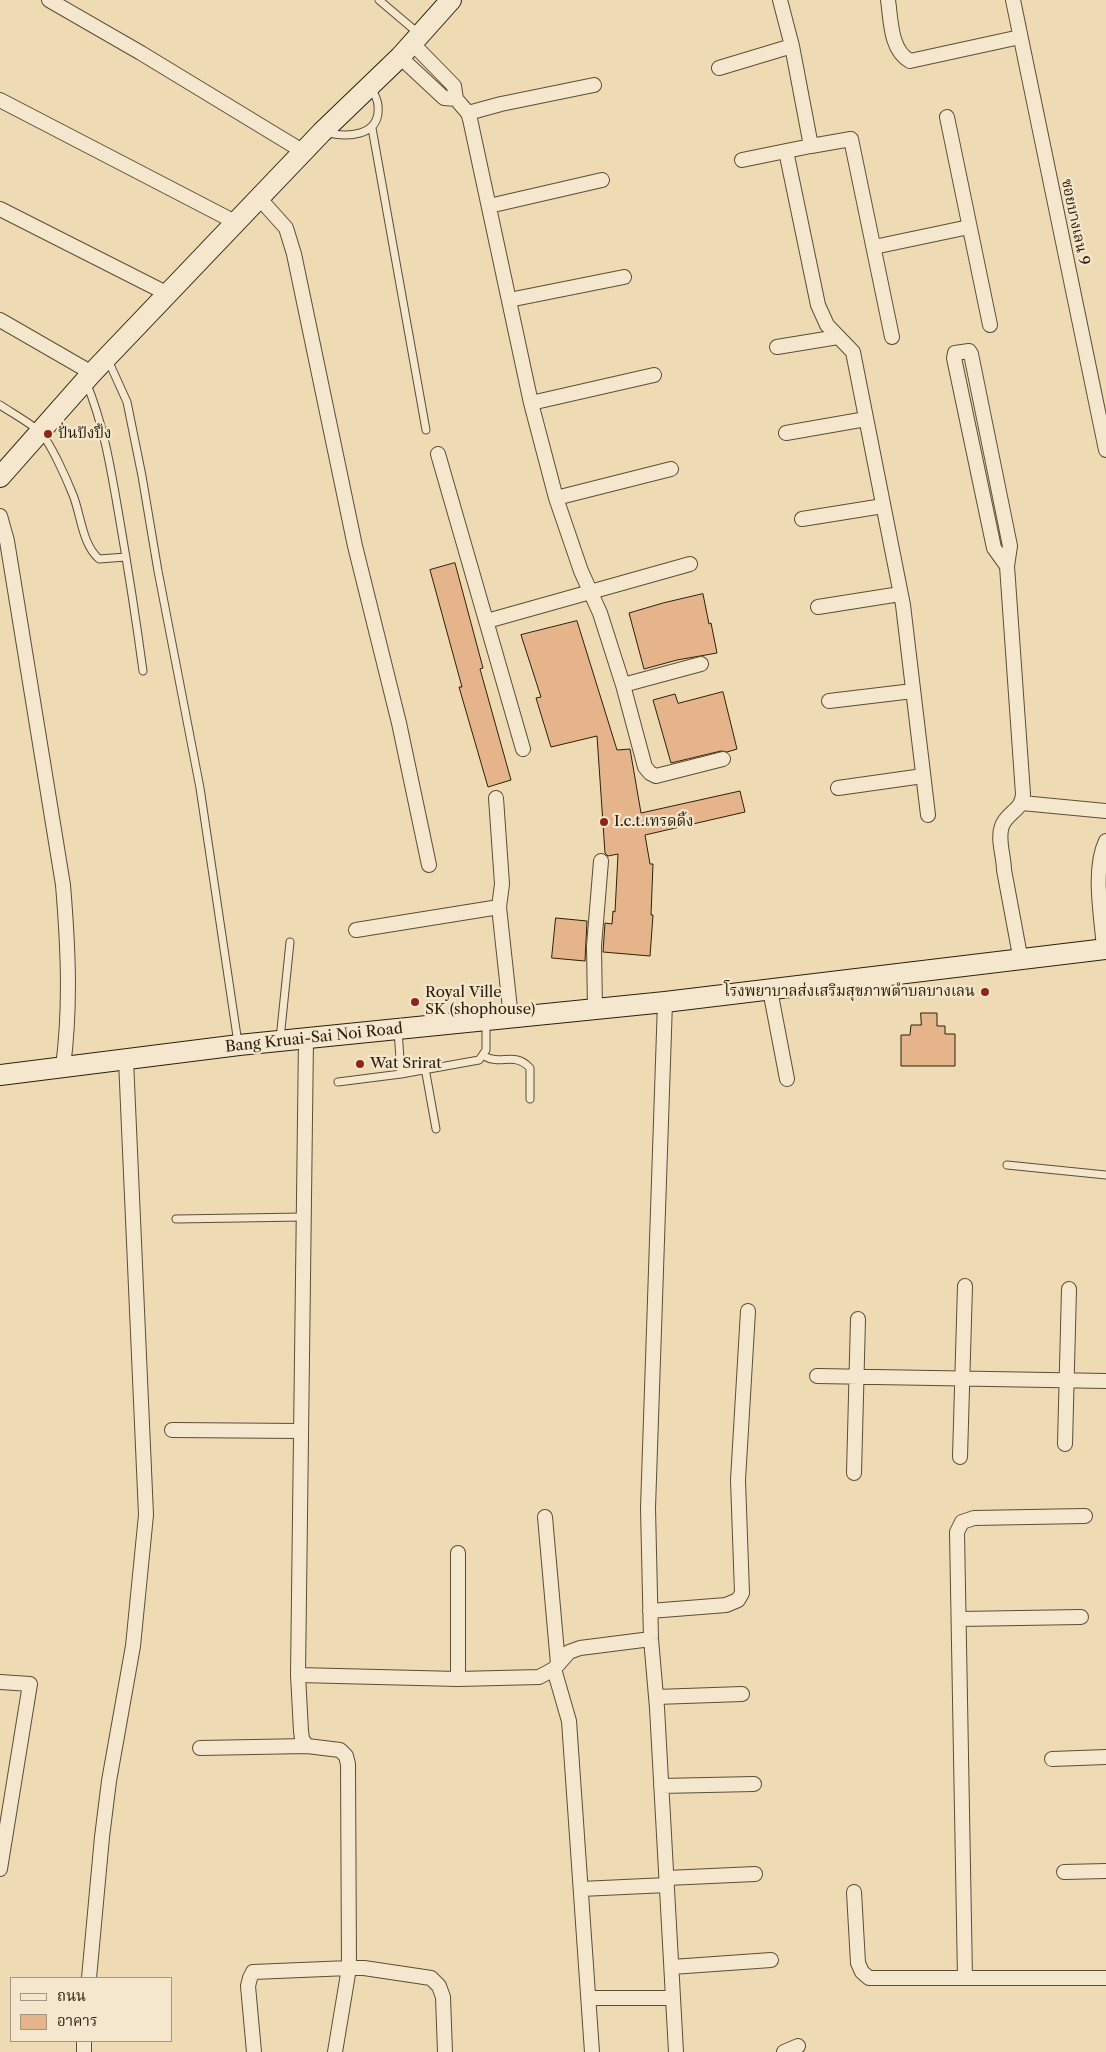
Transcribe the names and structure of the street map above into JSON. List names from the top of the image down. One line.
{"streets":{"main road":["Bang Kruai-Sai Noi Road"],"street":["ซอยบางเลน 9"]},"places":["ปั่นปังปิ้ง","I.c.t.เทรดดิ้ง","โรงพยาบาลส่งเสริมสุขภาพตำบลบางเลน","Royal Ville SK (shophouse)","Wat Srirat"],"legend":["ถนน","อาคาร"]}
